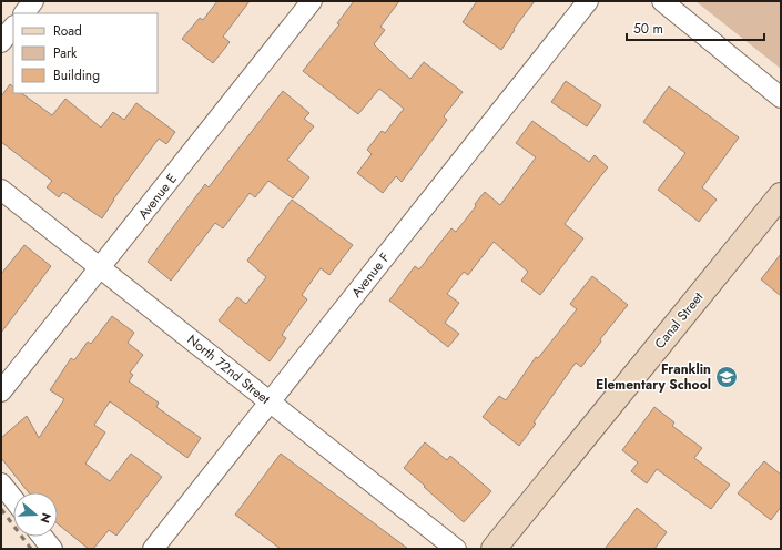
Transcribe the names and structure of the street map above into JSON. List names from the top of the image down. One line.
{"streets":{"street":["Avenue E","Avenue F","Canal Street","North 72nd Street"]},"crossings":[["Avenue E","North 72nd Street"],["Avenue F","North 72nd Street"]],"places":{"school or university":["Franklin Elementary School"]},"legend":["Road","Park","Building"],"scale_bar":"50 m","north":"right"}
